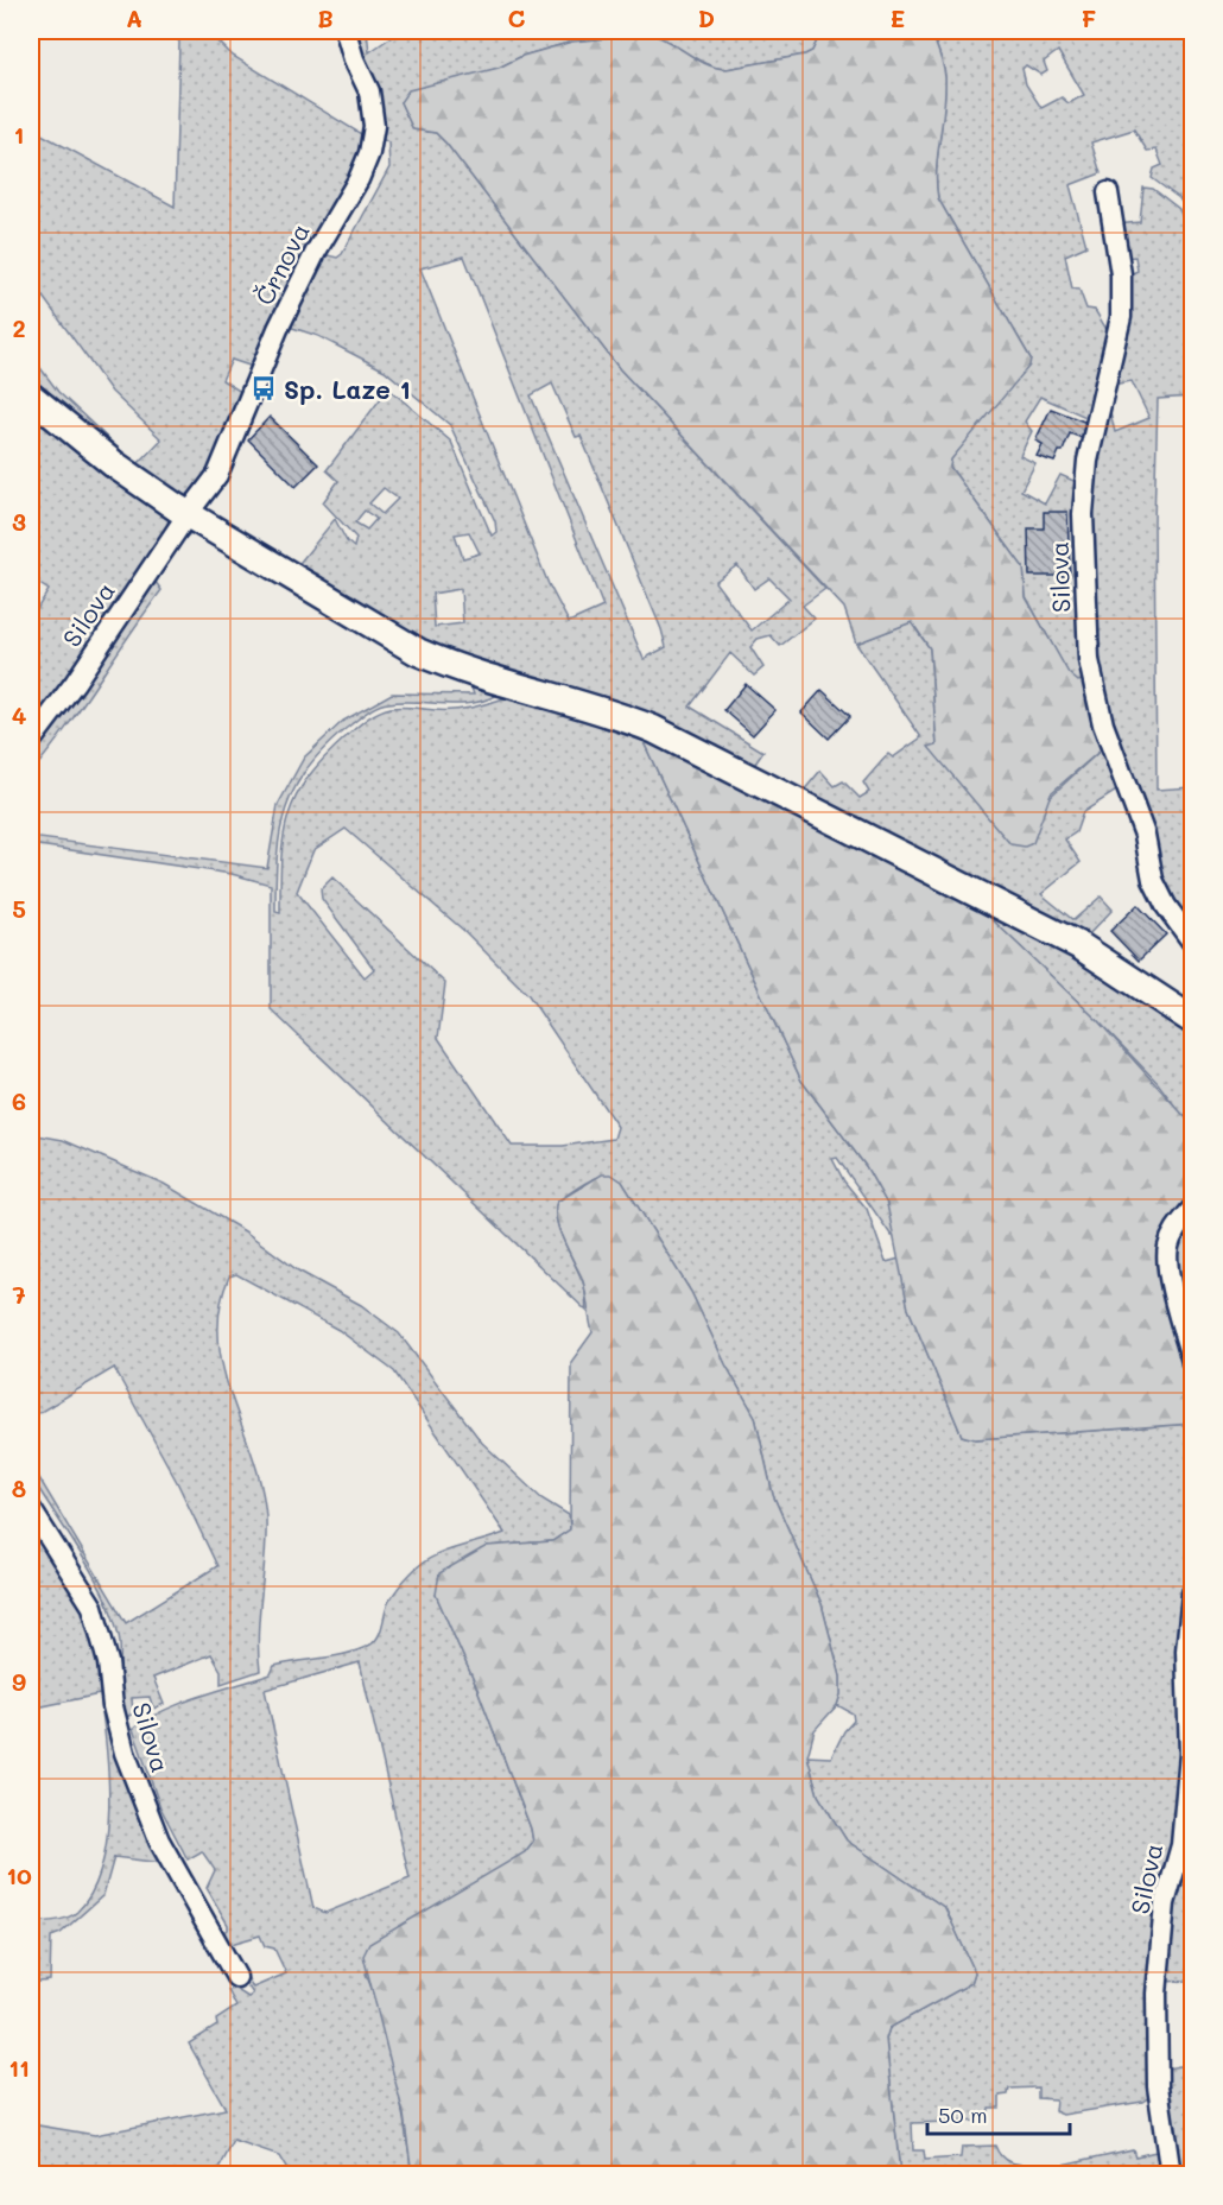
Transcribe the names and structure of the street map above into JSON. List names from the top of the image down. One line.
{"streets":{"street":["Črnova","Silova"]},"crossings":[["Črnova","Silova"]],"places":{"bus stop":["Sp. Laze 1"]},"scale_bar":"50 m","grid":{"columns":["A","B","C","D","E","F"],"rows":["1","2","3","4","5","6","7","8","9","10","11"]}}
